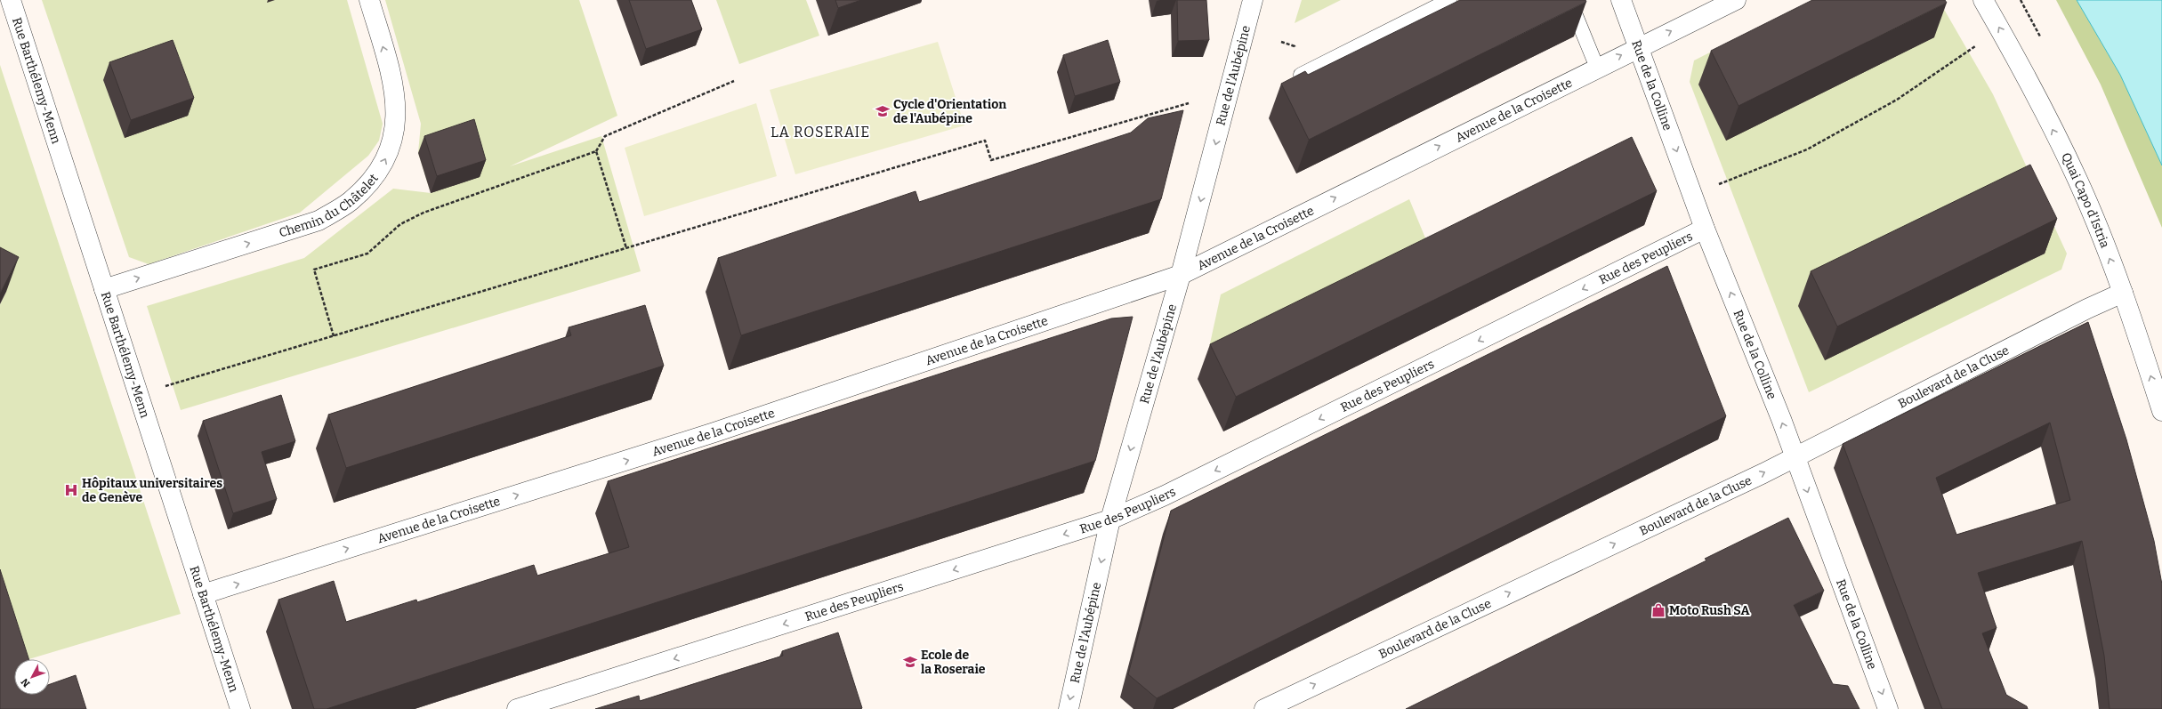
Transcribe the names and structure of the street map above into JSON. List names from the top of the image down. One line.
{"streets":{"street":["Rue de l'Aubépine","Rue Barthélemy-Menn","Rue de la Colline","Avenue de la Croisette","Quai Capo d'Istria","Chemin du Châtelet","Rue des Peupliers","Boulevard de la Cluse"]},"crossings":[["Rue de l'Aubépine","Avenue de la Croisette"],["Rue de l'Aubépine","Rue des Peupliers"],["Rue Barthélemy-Menn","Avenue de la Croisette"],["Rue Barthélemy-Menn","Chemin du Châtelet"],["Rue de la Colline","Avenue de la Croisette"],["Rue de la Colline","Rue des Peupliers"],["Rue de la Colline","Boulevard de la Cluse"],["Quai Capo d'Istria","Boulevard de la Cluse"]],"one_way":["Rue de l'Aubépine","Avenue de la Croisette","Quai Capo d'Istria","Chemin du Châtelet","Rue des Peupliers","Boulevard de la Cluse"],"districts":["LA ROSERAIE"],"places":{"school or university":["Cycle d'Orientation de l'Aubépine","Ecole de la Roseraie"],"hospital":["Hôpitaux universitaires de Genève"],"shop":["Moto Rush SA"]},"north":"bottom left"}
